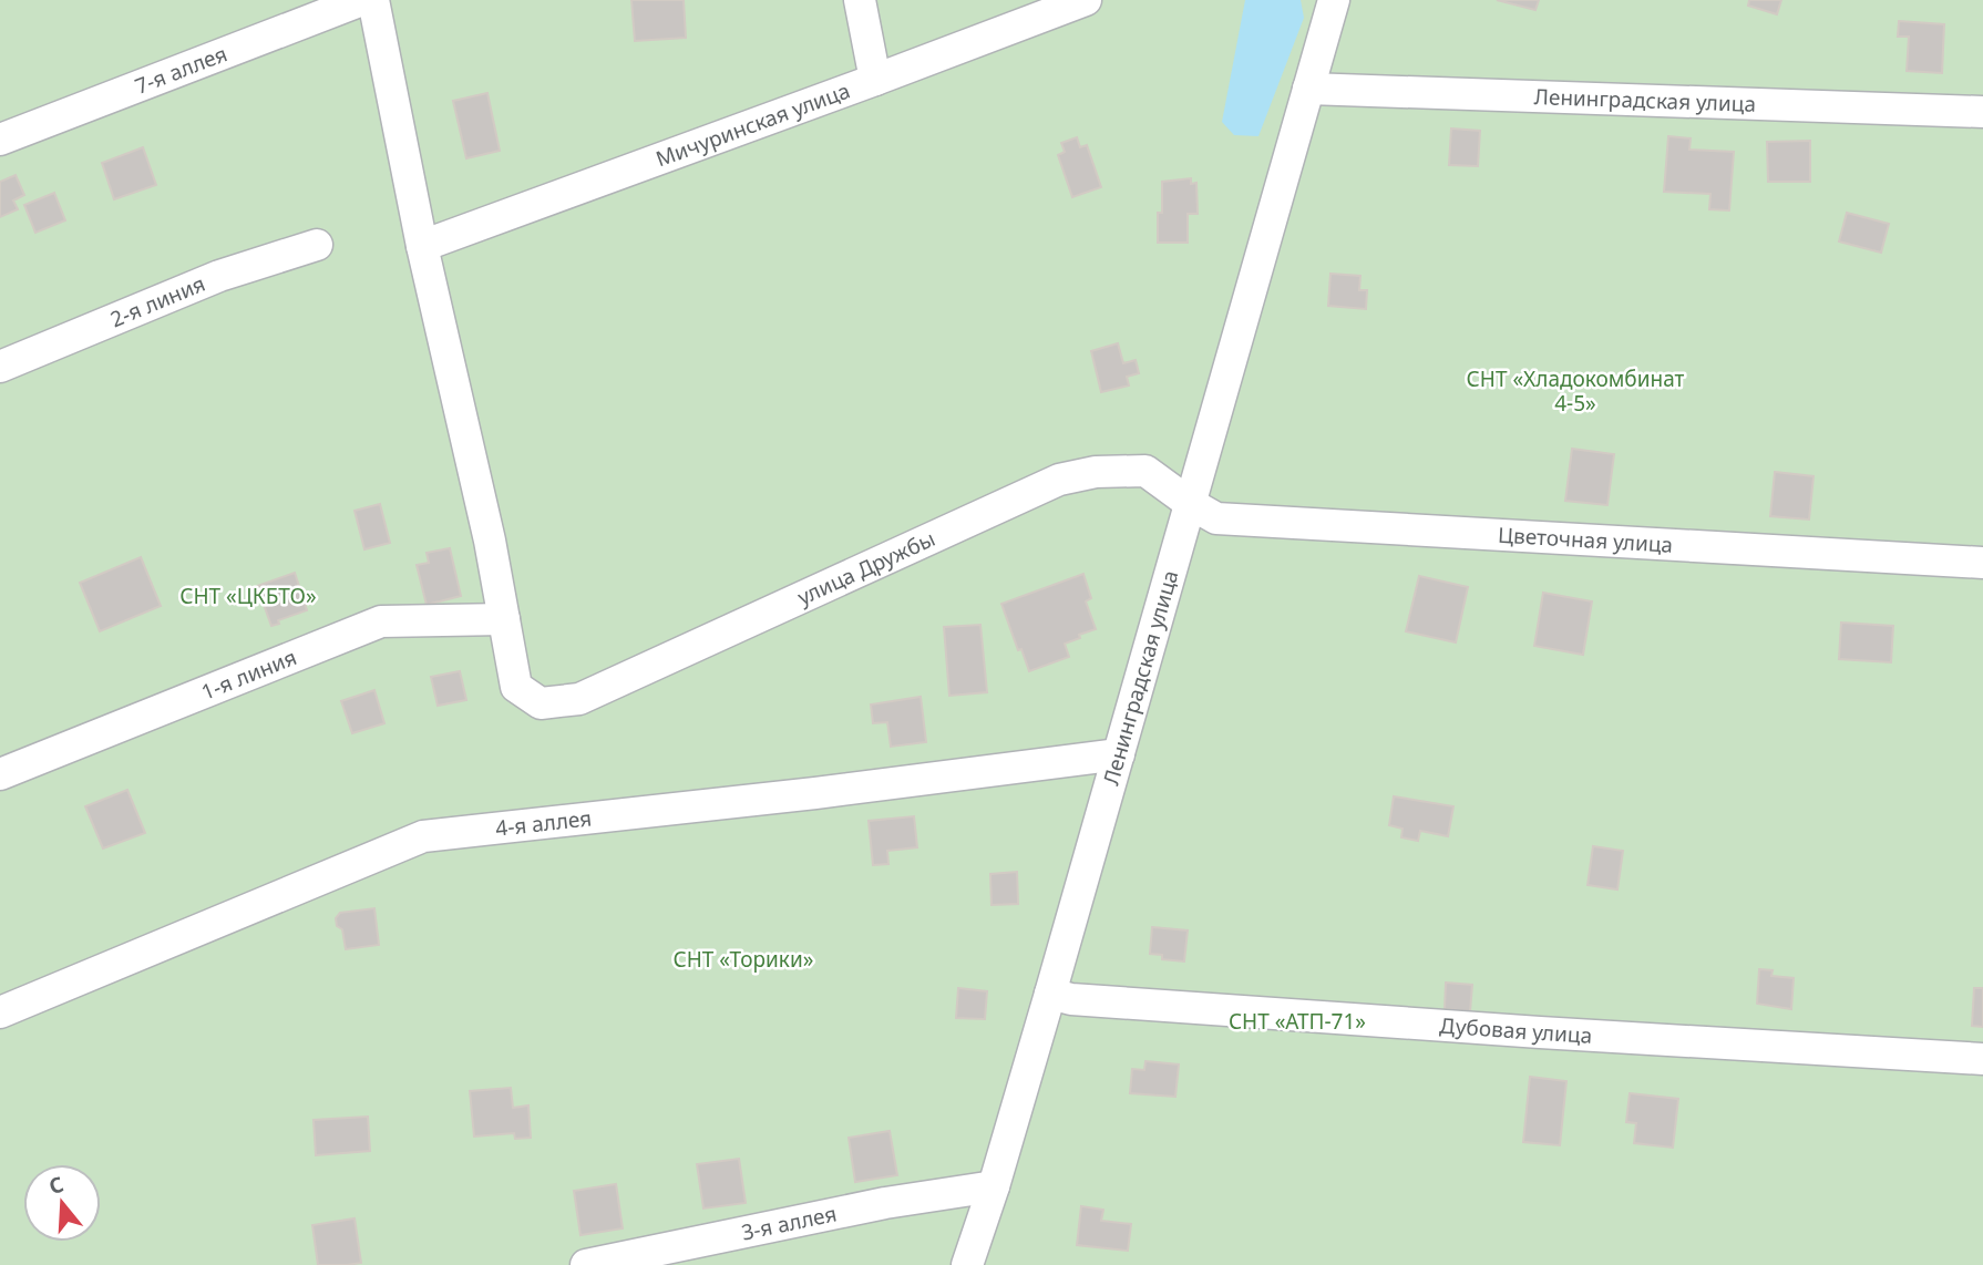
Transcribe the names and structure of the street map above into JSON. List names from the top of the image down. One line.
{"streets":{"street":["7-я аллея","Ленинградская улица","Мичуринская улица","2-я линия","Цветочная улица","улица Дружбы","1-я линия","4-я аллея","Дубовая улица","3-я аллея"]},"crossings":[["Ленинградская улица","Цветочная улица"],["Ленинградская улица","улица Дружбы"],["Ленинградская улица","4-я аллея"],["Ленинградская улица","Дубовая улица"],["Ленинградская улица","3-я аллея"],["Цветочная улица","улица Дружбы"],["улица Дружбы","1-я линия"]],"parks":["СНТ «Хладокомбинат 4-5»","СНТ «ЦКБТО»","СНТ «Торики»","СНТ «АТП-71»"],"north":"top"}
